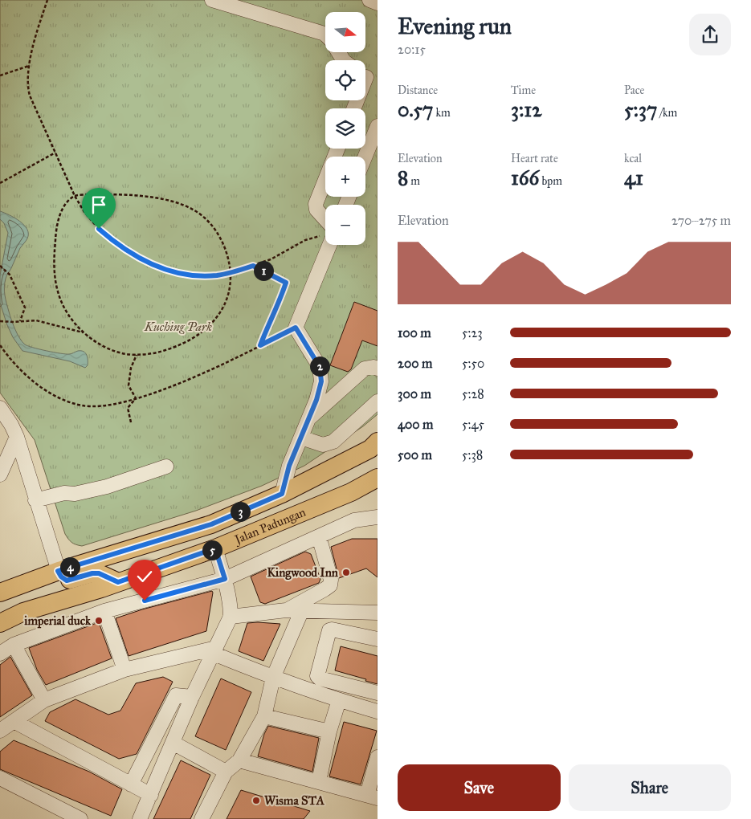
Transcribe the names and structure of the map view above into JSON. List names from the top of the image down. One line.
{"streets":{"main road":["Jalan Padungan"]},"parks":["Kuching Park"],"places":["Kingwood Inn","imperial duck","Wisma STA"],"north":"right","page":{"heading":["Evening run","20:15"],"map_buttons":["+","−"],"stats":[["Distance","0.57 km"],["Time","3:12"],["Pace","5:37 /km"],["Elevation","8 m"],["Heart rate","166 bpm"],["kcal","41"]],"chart":["Elevation","270–275 m"],"pins":["1","2","3","5","4"],"list":[{"name":"100 m","note":"5:23"},{"name":"200 m","note":"5:50"},{"name":"300 m","note":"5:28"},{"name":"400 m","note":"5:45"},{"name":"500 m","note":"5:38"}],"buttons":["Save","Share"]}}
